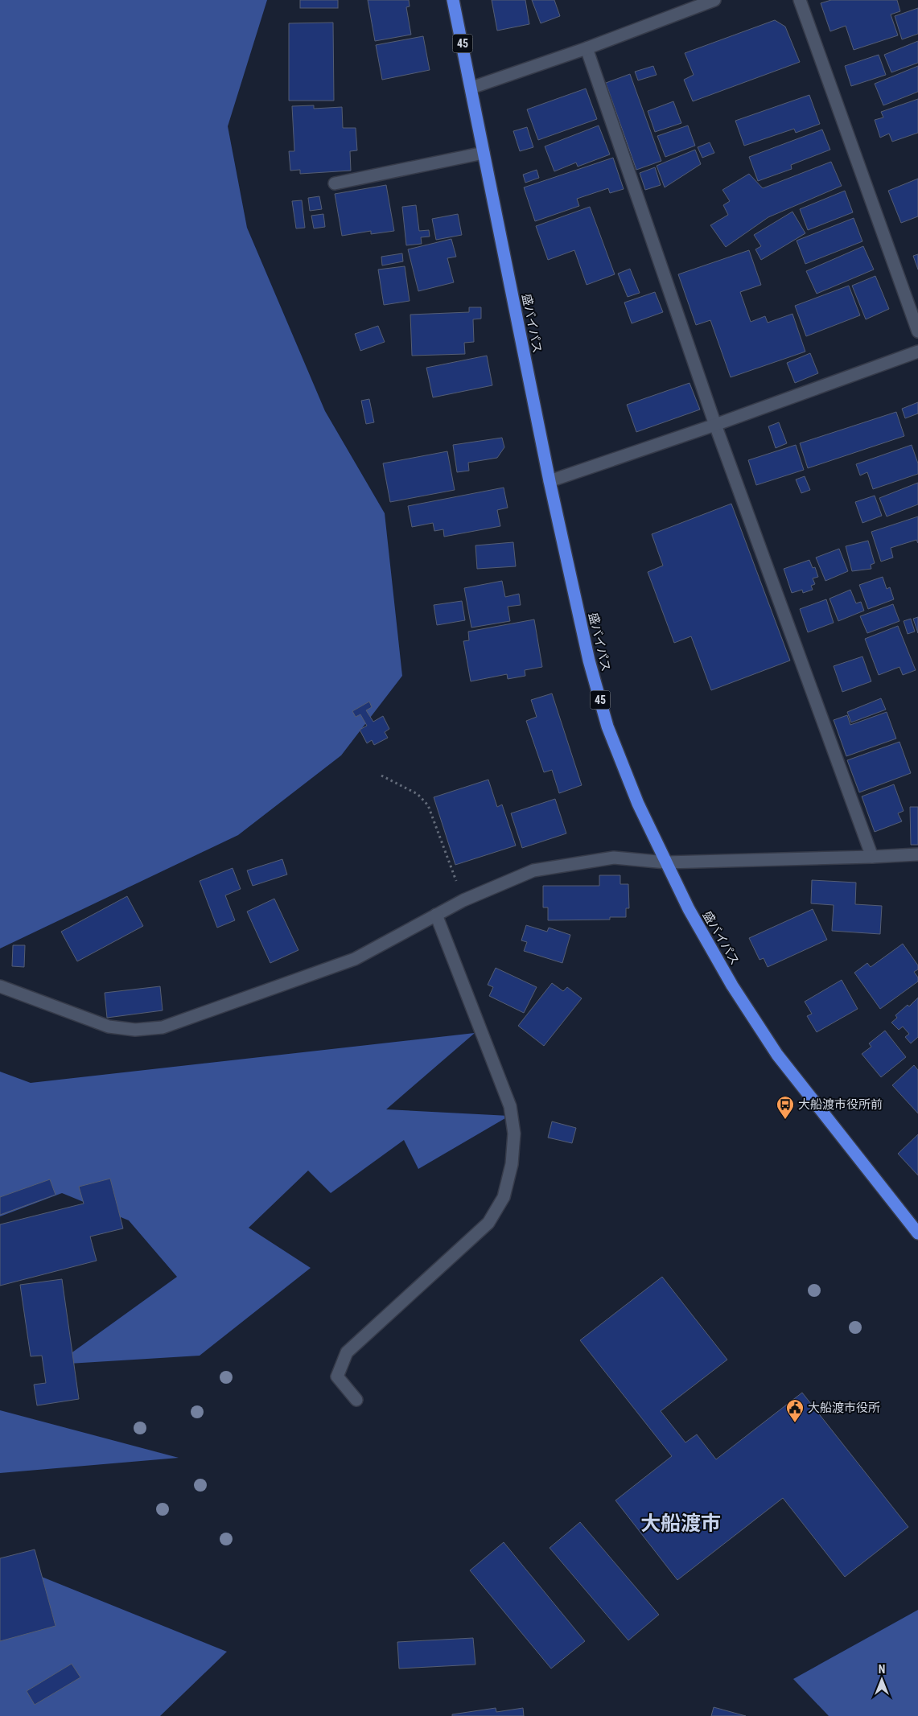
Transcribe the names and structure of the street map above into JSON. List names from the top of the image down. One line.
{"streets":{"highway":["45","盛バイパス"]},"districts":["大船渡市"],"places":{"bus stop":["大船渡市役所前"],"public building":["大船渡市役所"]},"north":"top"}
